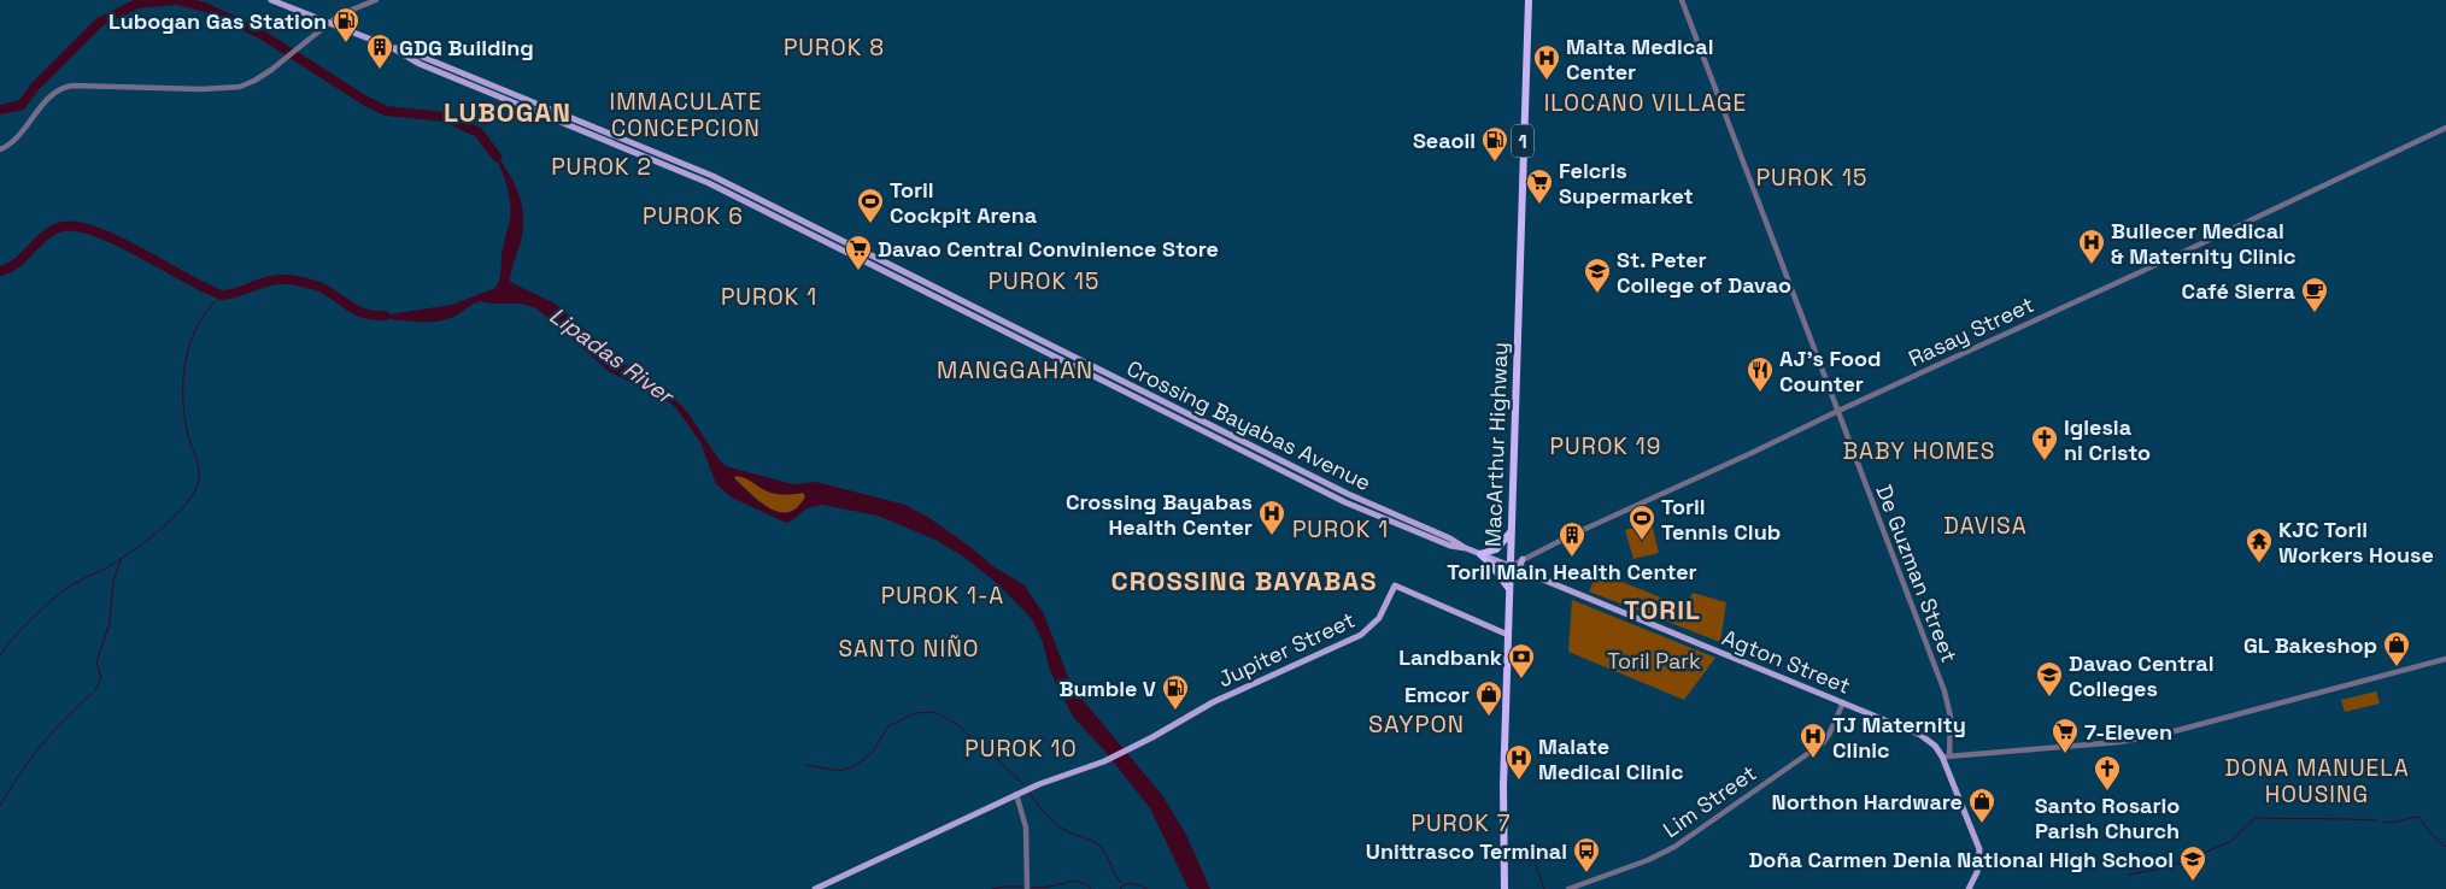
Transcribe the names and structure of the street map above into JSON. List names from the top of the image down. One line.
{"streets":{"highway":["1","MacArthur Highway"],"main road":["Crossing Bayabas Avenue","Jupiter Street","Agton Street"],"street":["Rasay Street","De Guzman Street","Lim Street"]},"crossings":[["Rasay Street","Crossing Bayabas Avenue"],["Rasay Street","MacArthur Highway"],["Rasay Street","De Guzman Street"],["Rasay Street","Agton Street"],["Crossing Bayabas Avenue","MacArthur Highway"],["Crossing Bayabas Avenue","Agton Street"],["MacArthur Highway","Jupiter Street"],["MacArthur Highway","Agton Street"],["De Guzman Street","Agton Street"],["Agton Street","Lim Street"]],"districts":["PUROK 8","IMMACULATE CONCEPCION","ILOCANO VILLAGE","LUBOGAN","PUROK 2","PUROK 15","PUROK 6","PUROK 15","PUROK 1","MANGGAHAN","PUROK 19","BABY HOMES","DAVISA","PUROK 1","CROSSING BAYABAS","PUROK 1-A","TORIL","SANTO NIÑO","SAYPON","PUROK 10","DONA MANUELA HOUSING","PUROK 7"],"water":["Lipadas River"],"parks":["Toril Park"],"places":{"fuel station":["Lubogan Gas Station","Seaoil","Bumble V"],"building":["GDG Building","Toril Main Health Center"],"hospital":["Malta Medical Center","Bullecer Medical & Maternity Clinic","Crossing Bayabas Health Center","TJ Maternity Clinic","Malate Medical Clinic"],"supermarket":["Felcris Supermarket","Davao Central Convinience Store","7-Eleven"],"sports":["Toril Cockpit Arena","Toril Tennis Club"],"school or university":["St. Peter College of Davao","Davao Central Colleges","Doña Carmen Denia National High School"],"cafe":["Café Sierra"],"restaurant":["AJ's Food Counter"],"church":["Iglesia ni Cristo","Santo Rosario Parish Church"],"temple":["KJC Toril Workers House"],"shop":["GL Bakeshop","Emcor","Northon Hardware"],"bank":["Landbank"],"bus stop":["Unittrasco Terminal"]}}
